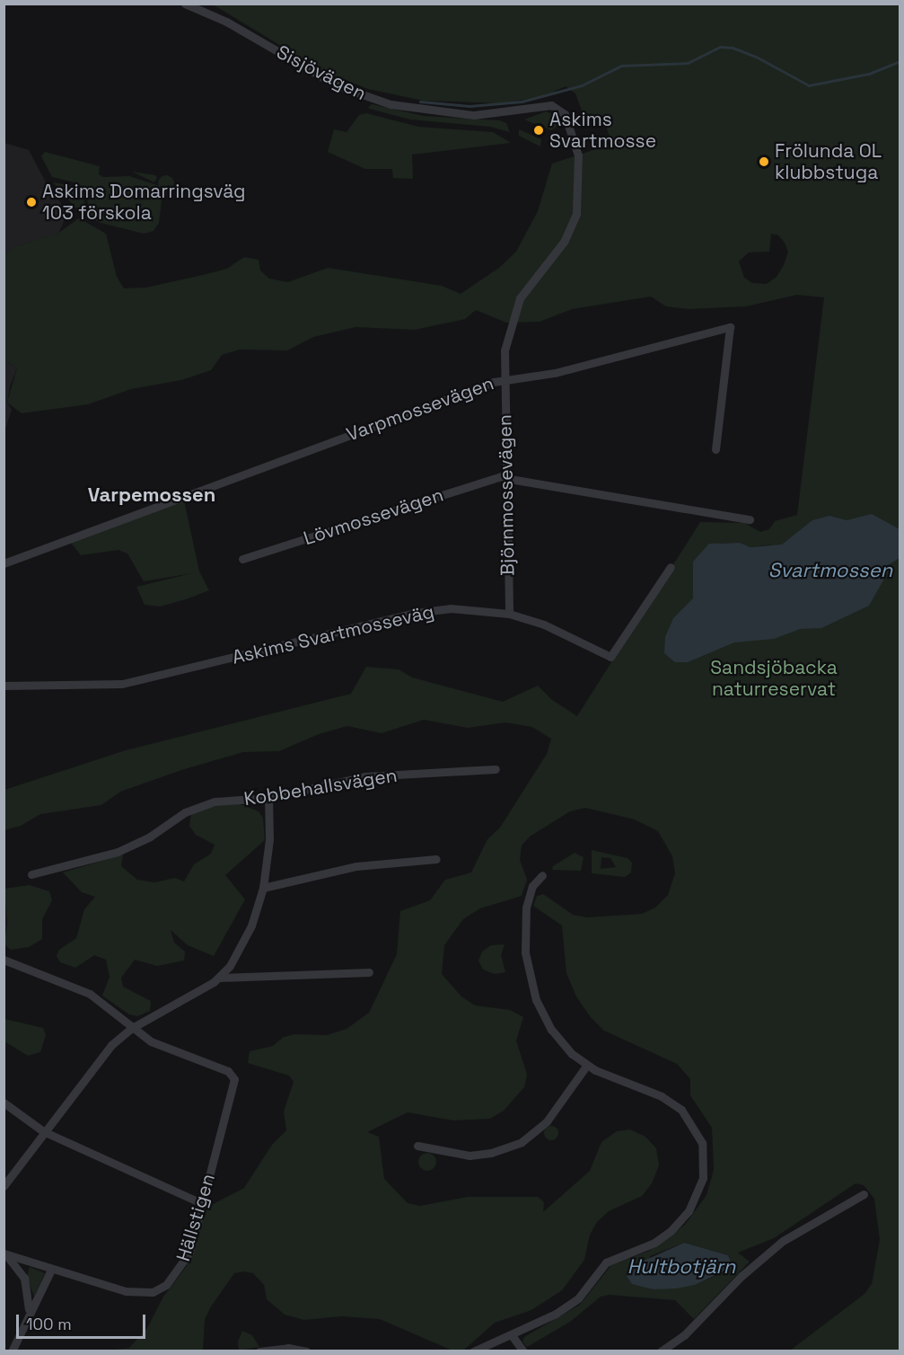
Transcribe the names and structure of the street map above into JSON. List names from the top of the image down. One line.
{"streets":{"street":["Sisjövägen","Varpmossevägen","Björnmossevägen","Lövmossevägen","Askims Svartmosseväg","Kobbehallsvägen","Hällstigen"]},"crossings":[["Sisjövägen","Björnmossevägen"],["Varpmossevägen","Björnmossevägen"],["Björnmossevägen","Lövmossevägen"],["Björnmossevägen","Askims Svartmosseväg"]],"districts":["Varpemossen"],"water":["Svartmossen","Hultbotjärn"],"parks":["Sandsjöbacka naturreservat"],"places":["Askims Svartmosse","Frölunda OL klubbstuga","Askims Domarringsväg 103 förskola"],"scale_bar":"100 m"}
